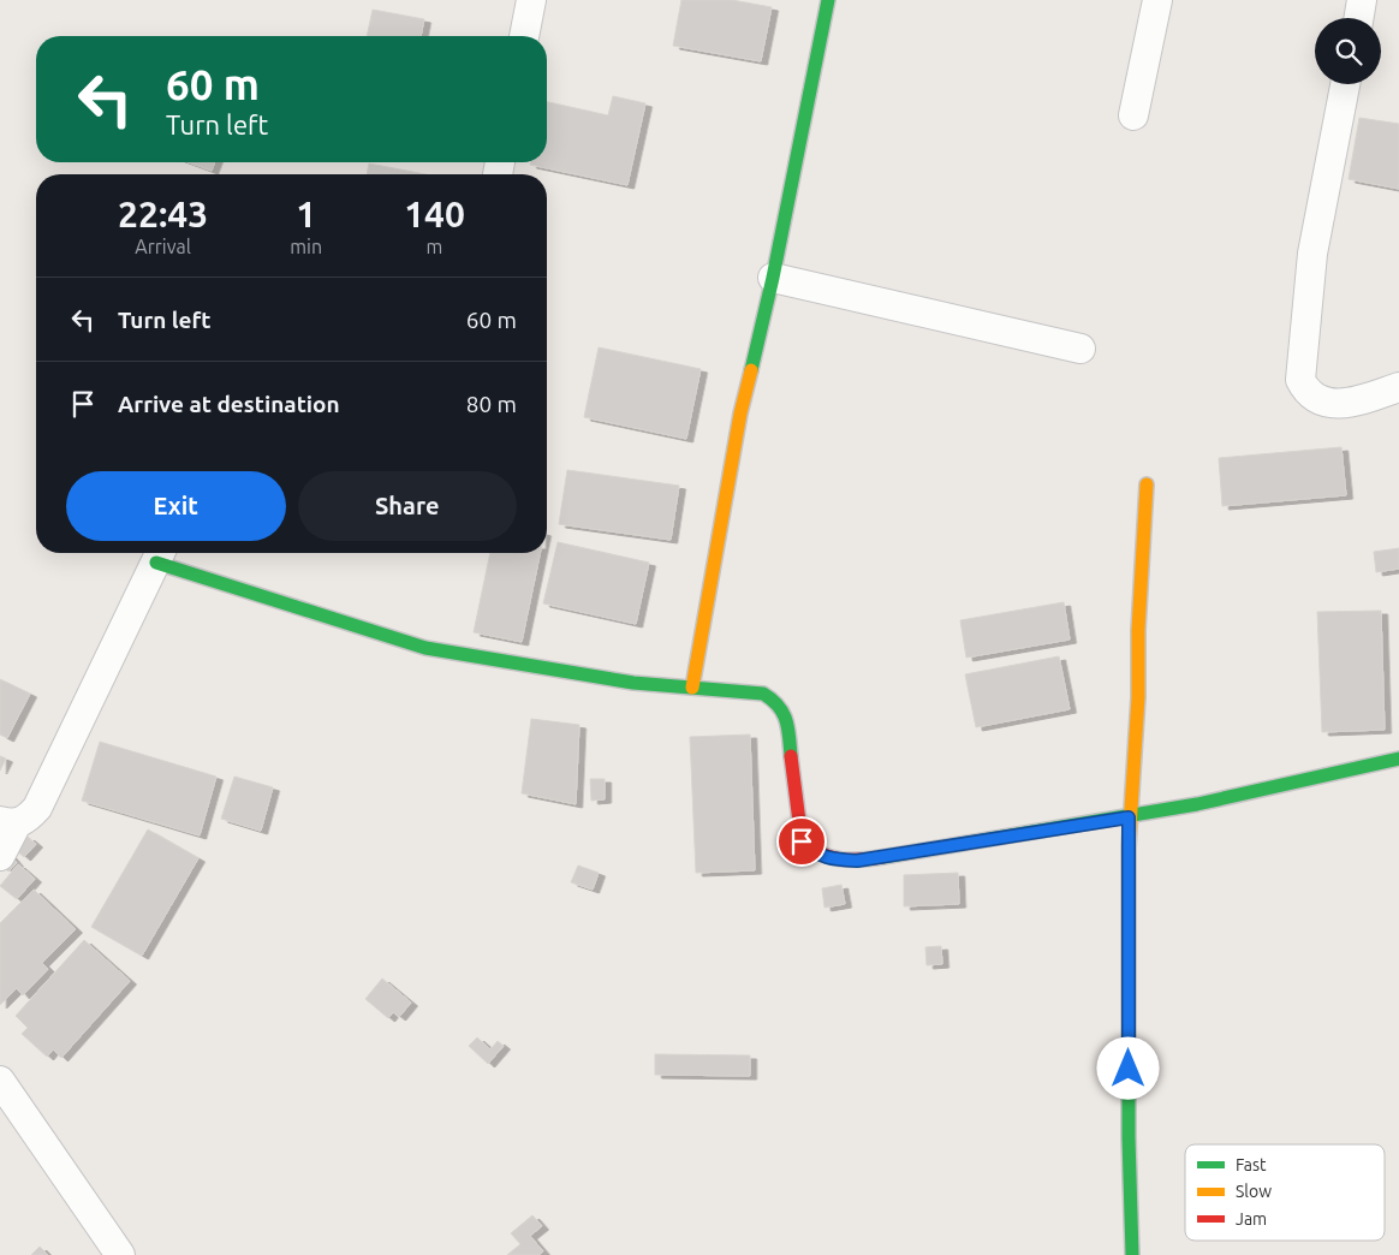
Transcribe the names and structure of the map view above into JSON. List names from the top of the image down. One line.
{"legend":["Fast","Slow","Jam"],"page":{"turn":["60 m","Turn left"],"eta":["22:43","Arrival","1","min","140","m"],"list":[{"name":"Turn left","value":"60 m"},{"name":"Arrive at destination","value":"80 m"}],"buttons":["Exit","Share"]}}
